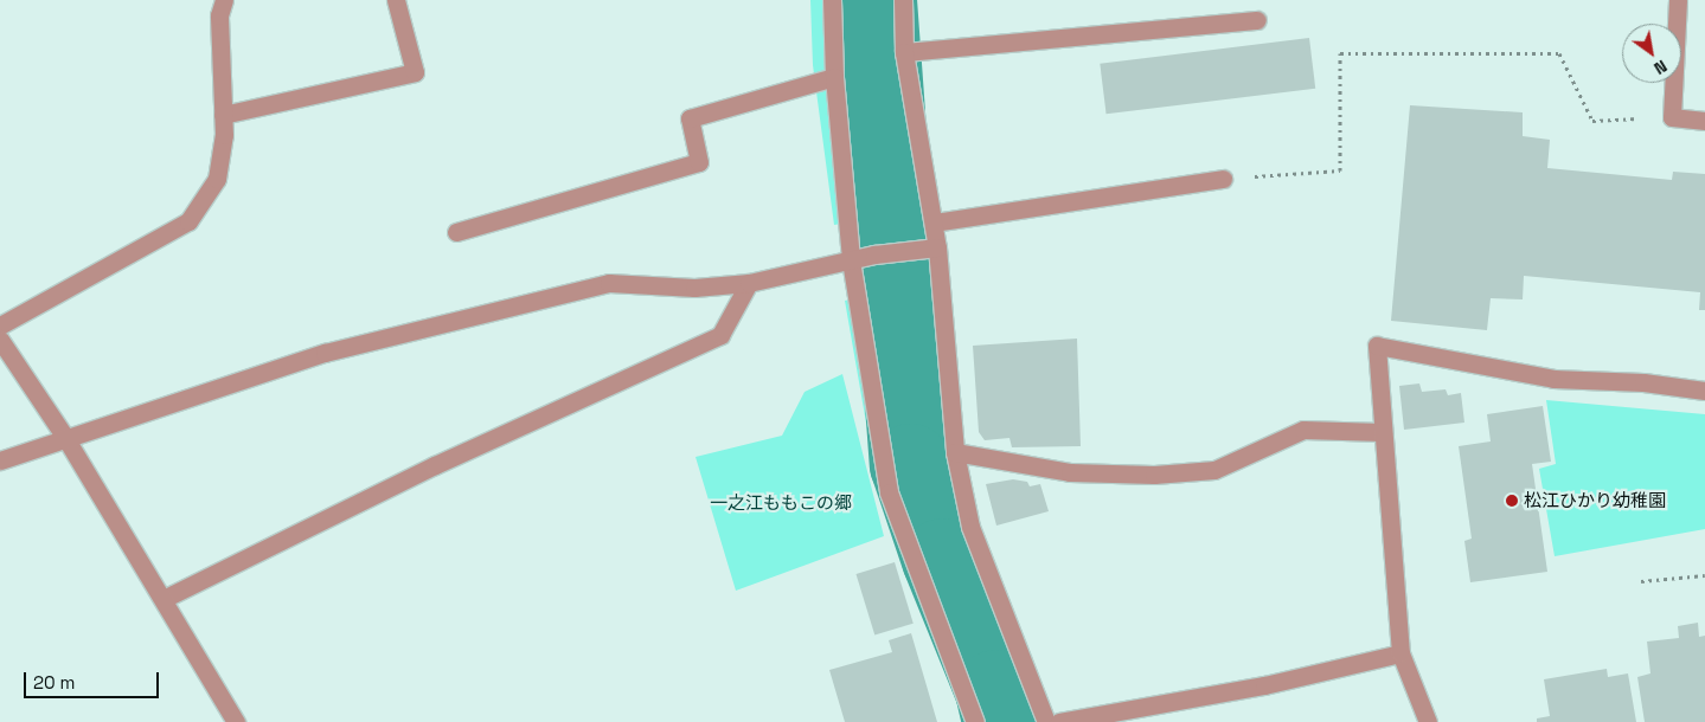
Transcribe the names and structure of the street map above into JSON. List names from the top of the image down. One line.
{"parks":["一之江ももこの郷"],"places":["松江ひかり幼稚園"],"scale_bar":"20 m","north":"bottom right"}
